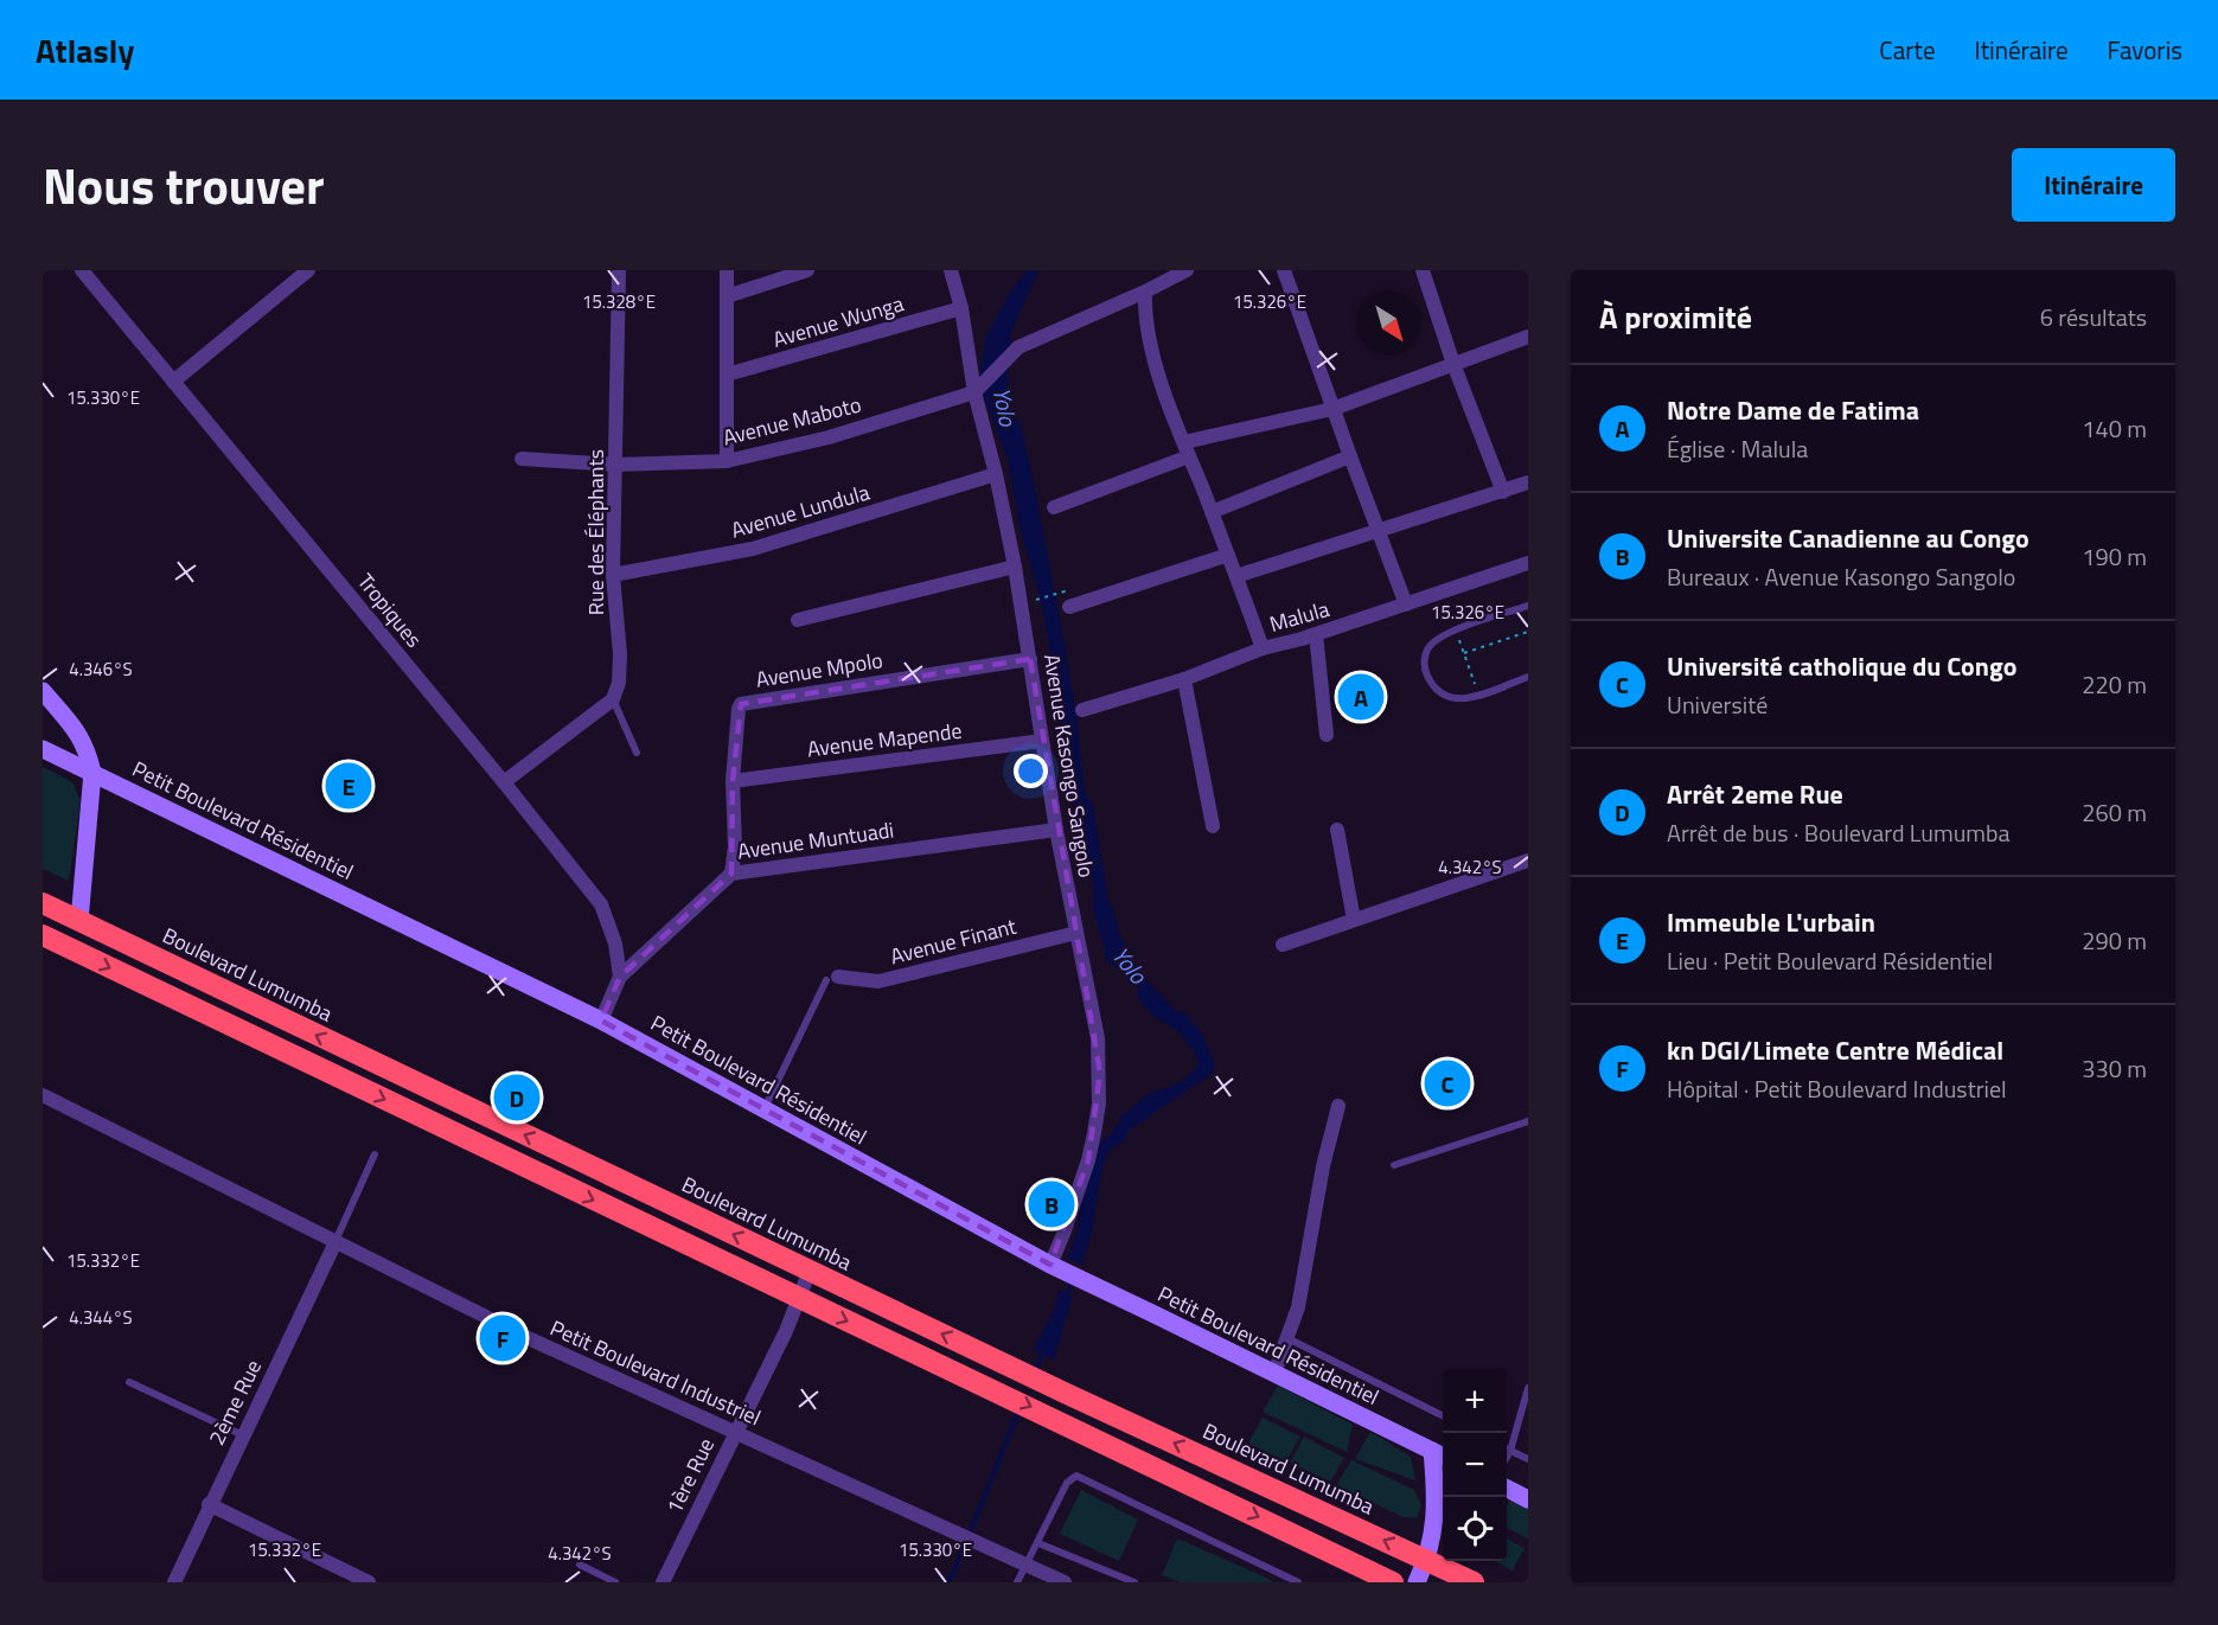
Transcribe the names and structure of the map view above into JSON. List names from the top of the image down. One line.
{"streets":{"highway":["Boulevard Lumumba"],"street":["Avenue Wunga","Avenue Maboto","Avenue Lundula","Rue des Éléphants","Tropiques","Malula","Avenue Mpolo","Avenue Mapende","Avenue Kasongo Sangolo","Petit Boulevard Résidentiel","Avenue Muntuadi","Avenue Finant","Petit Boulevard Industriel","2ème Rue","1ère Rue"]},"crossings":[["Avenue Wunga","Avenue Kasongo Sangolo"],["Avenue Maboto","Rue des Éléphants"],["Avenue Maboto","Avenue Kasongo Sangolo"],["Avenue Lundula","Rue des Éléphants"],["Avenue Lundula","Avenue Kasongo Sangolo"],["Tropiques","Avenue Muntuadi"],["Avenue Mpolo","Avenue Mapende"],["Avenue Mpolo","Avenue Kasongo Sangolo"],["Avenue Mapende","Avenue Kasongo Sangolo"],["Avenue Kasongo Sangolo","Petit Boulevard Résidentiel"],["Avenue Kasongo Sangolo","Avenue Muntuadi"],["Avenue Kasongo Sangolo","Avenue Finant"],["Boulevard Lumumba","1ère Rue"],["Petit Boulevard Industriel","2ème Rue"],["Petit Boulevard Industriel","1ère Rue"]],"water":["Yolo"],"north":"bottom right","page":{"header":"Atlasly","nav":["Carte","Itinéraire","Favoris"],"title":"Nous trouver","buttons":"Itinéraire","heading":["À proximité","6 résultats"],"list":[{"mark":"A","name":"Notre Dame de Fatima","note":"Église · Malula","value":"140 m"},{"mark":"B","name":"Universite Canadienne au Congo","note":"Bureaux · Avenue Kasongo Sangolo","value":"190 m"},{"mark":"C","name":"Université catholique du Congo","note":"Université","value":"220 m"},{"mark":"D","name":"Arrêt 2eme Rue","note":"Arrêt de bus · Boulevard Lumumba","value":"260 m"},{"mark":"E","name":"Immeuble L'urbain","note":"Lieu · Petit Boulevard Résidentiel","value":"290 m"},{"mark":"F","name":"kn DGI/Limete Centre Médical","note":"Hôpital · Petit Boulevard Industriel","value":"330 m"}],"pins":["A","E","C","D","B","F"],"map_buttons":["+","−"]},"coordinates":["15.328°E","15.326°E","15.330°E","4.346°S","4.342°S","15.332°E","4.344°S"]}
